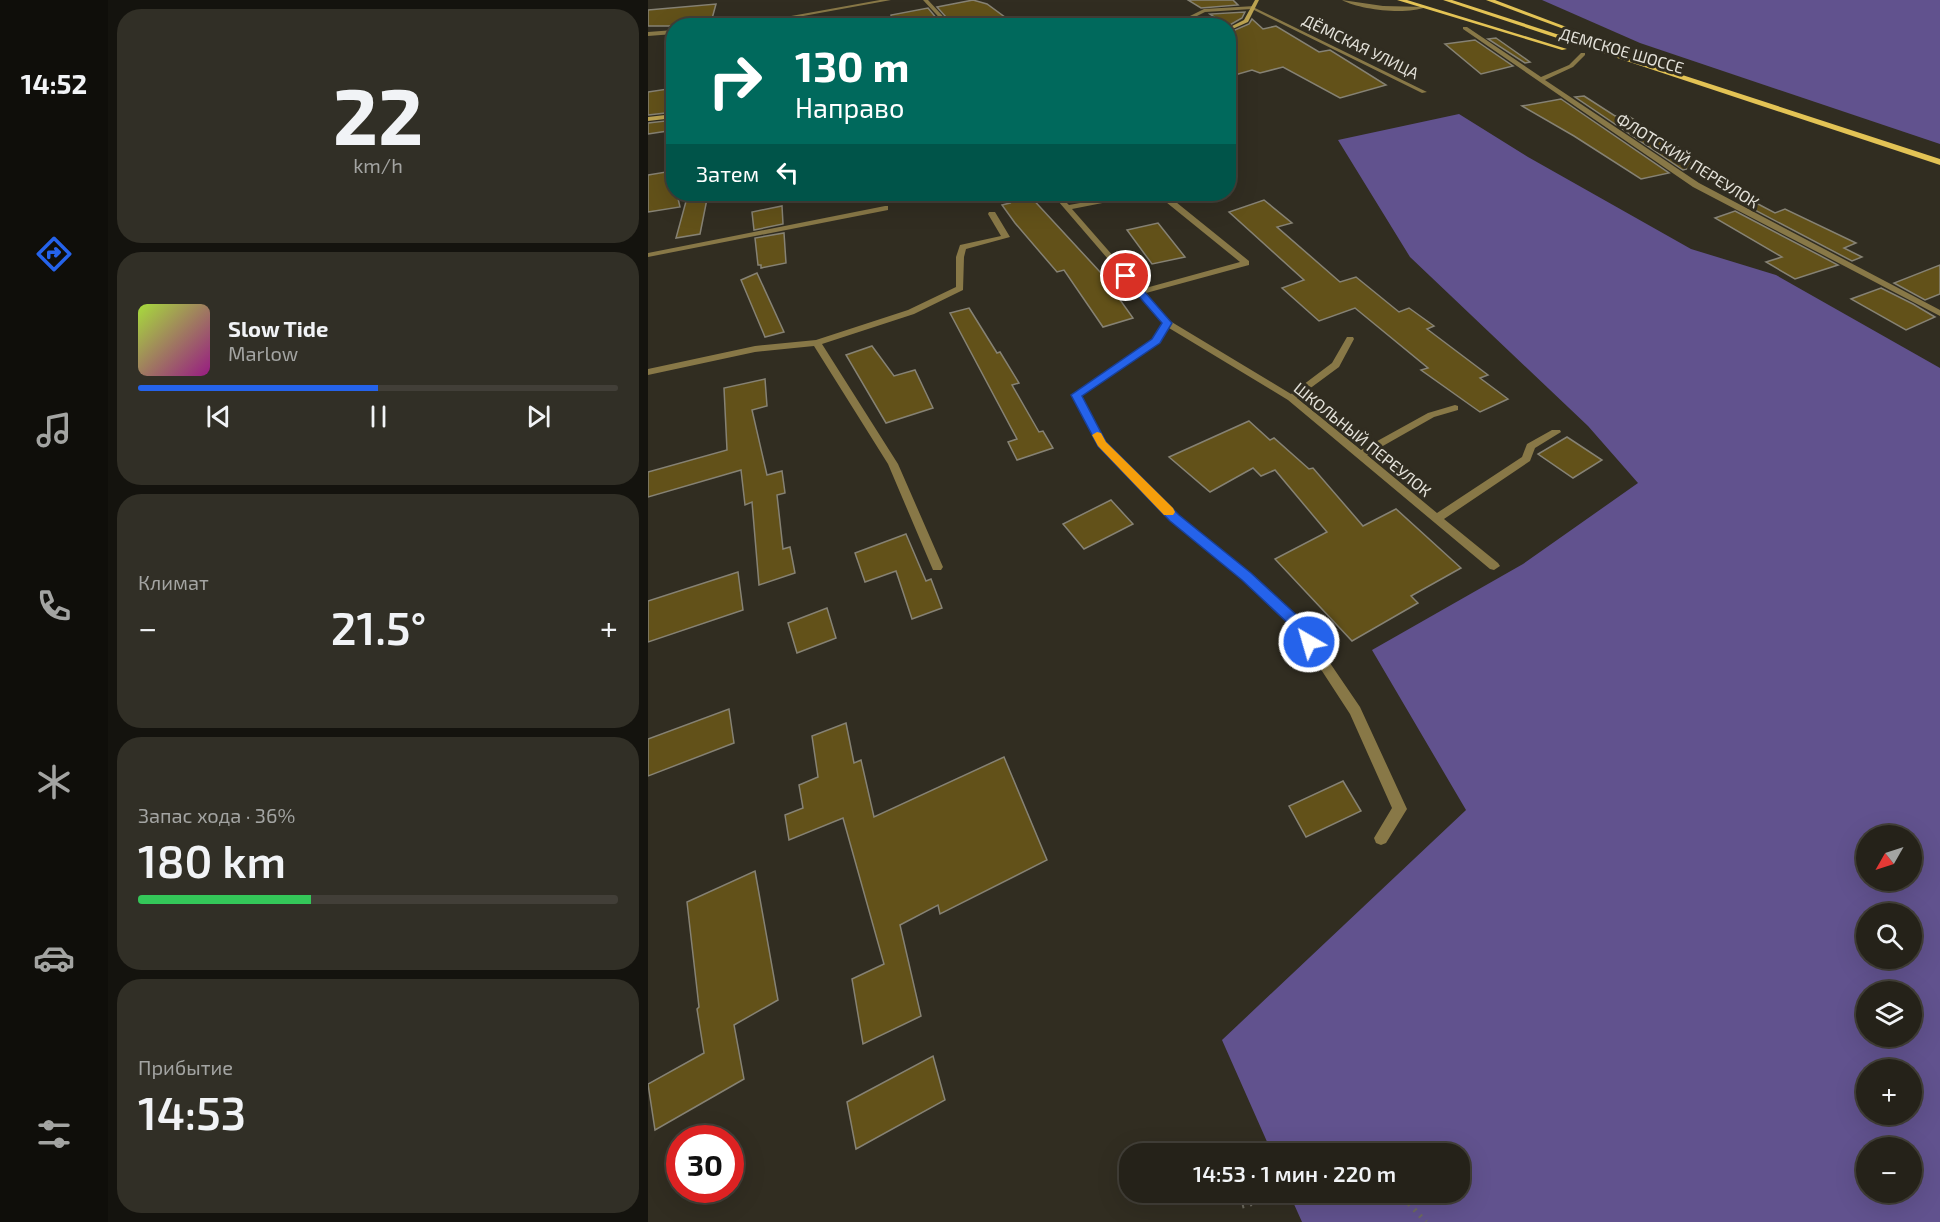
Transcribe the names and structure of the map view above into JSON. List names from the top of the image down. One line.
{"streets":{"main road":["ДЕМСКОЕ ШОССЕ"],"street":["ДЁМСКАЯ УЛИЦА","ФЛОТСКИЙ ПЕРЕУЛОК","ШКОЛЬНЫЙ ПЕРЕУЛОК"]},"north":"bottom left","page":{"tabs":"14:52","tile":[["22","km/h"],"Климат",["Запас хода · 36%","180 km"],["Прибытие","14:53"]],"turn":["130 m","Направо"],"then":"Затем","song":["Slow Tide","Marlow"],"heat":["−","21.5°","+"],"map_buttons":["+","−"],"limit":"30","trip":"14:53 · 1 мин · 220 m"}}
